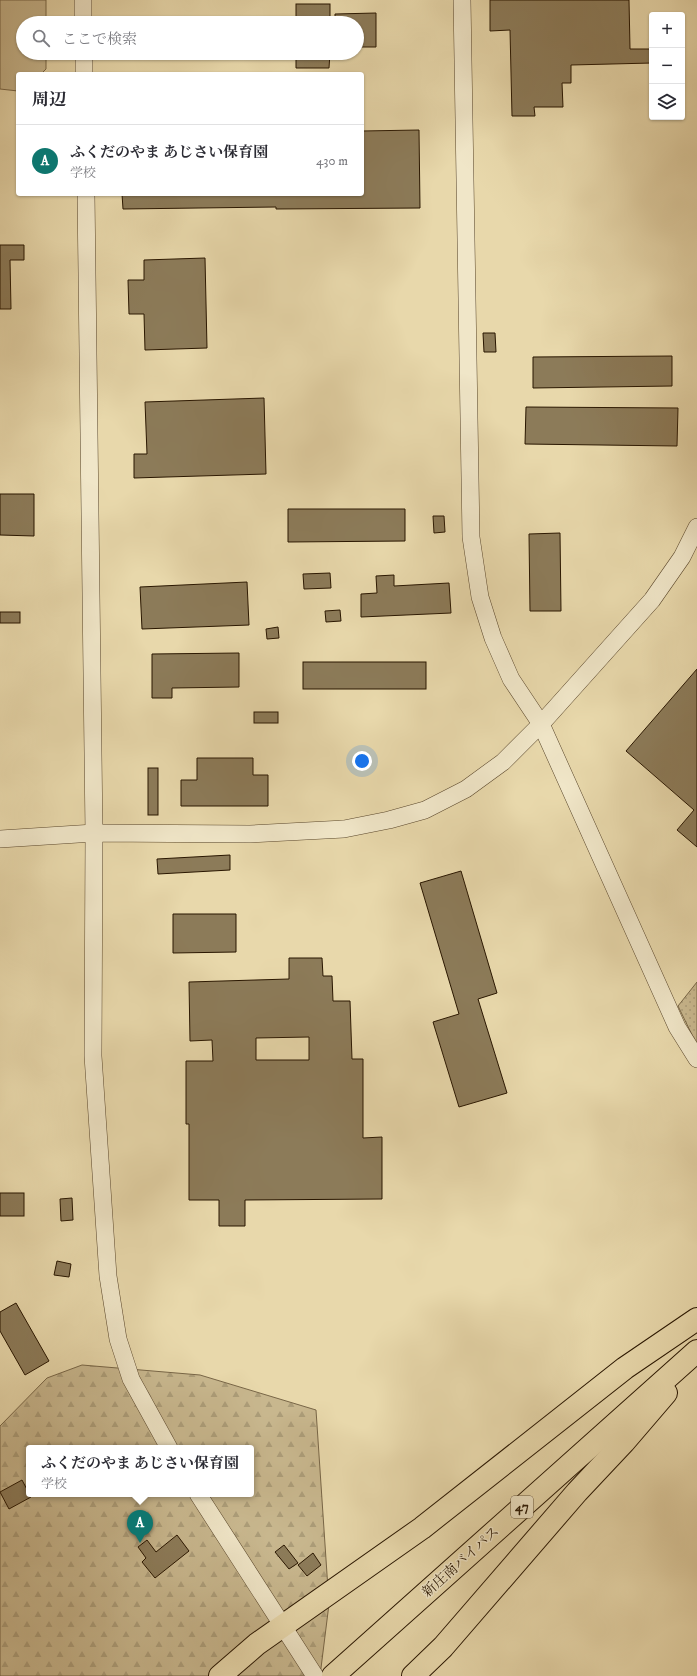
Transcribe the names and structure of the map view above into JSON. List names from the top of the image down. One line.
{"streets":{"highway":["47","新庄南バイパス"]},"page":{"map_buttons":["+","−"],"search":"ここで検索","heading":"周辺","list":[{"mark":"A","name":"ふくだのやま あじさい保育園","note":"学校","value":"430 m"}],"popup":["ふくだのやま あじさい保育園","学校"],"pins":"A"}}
